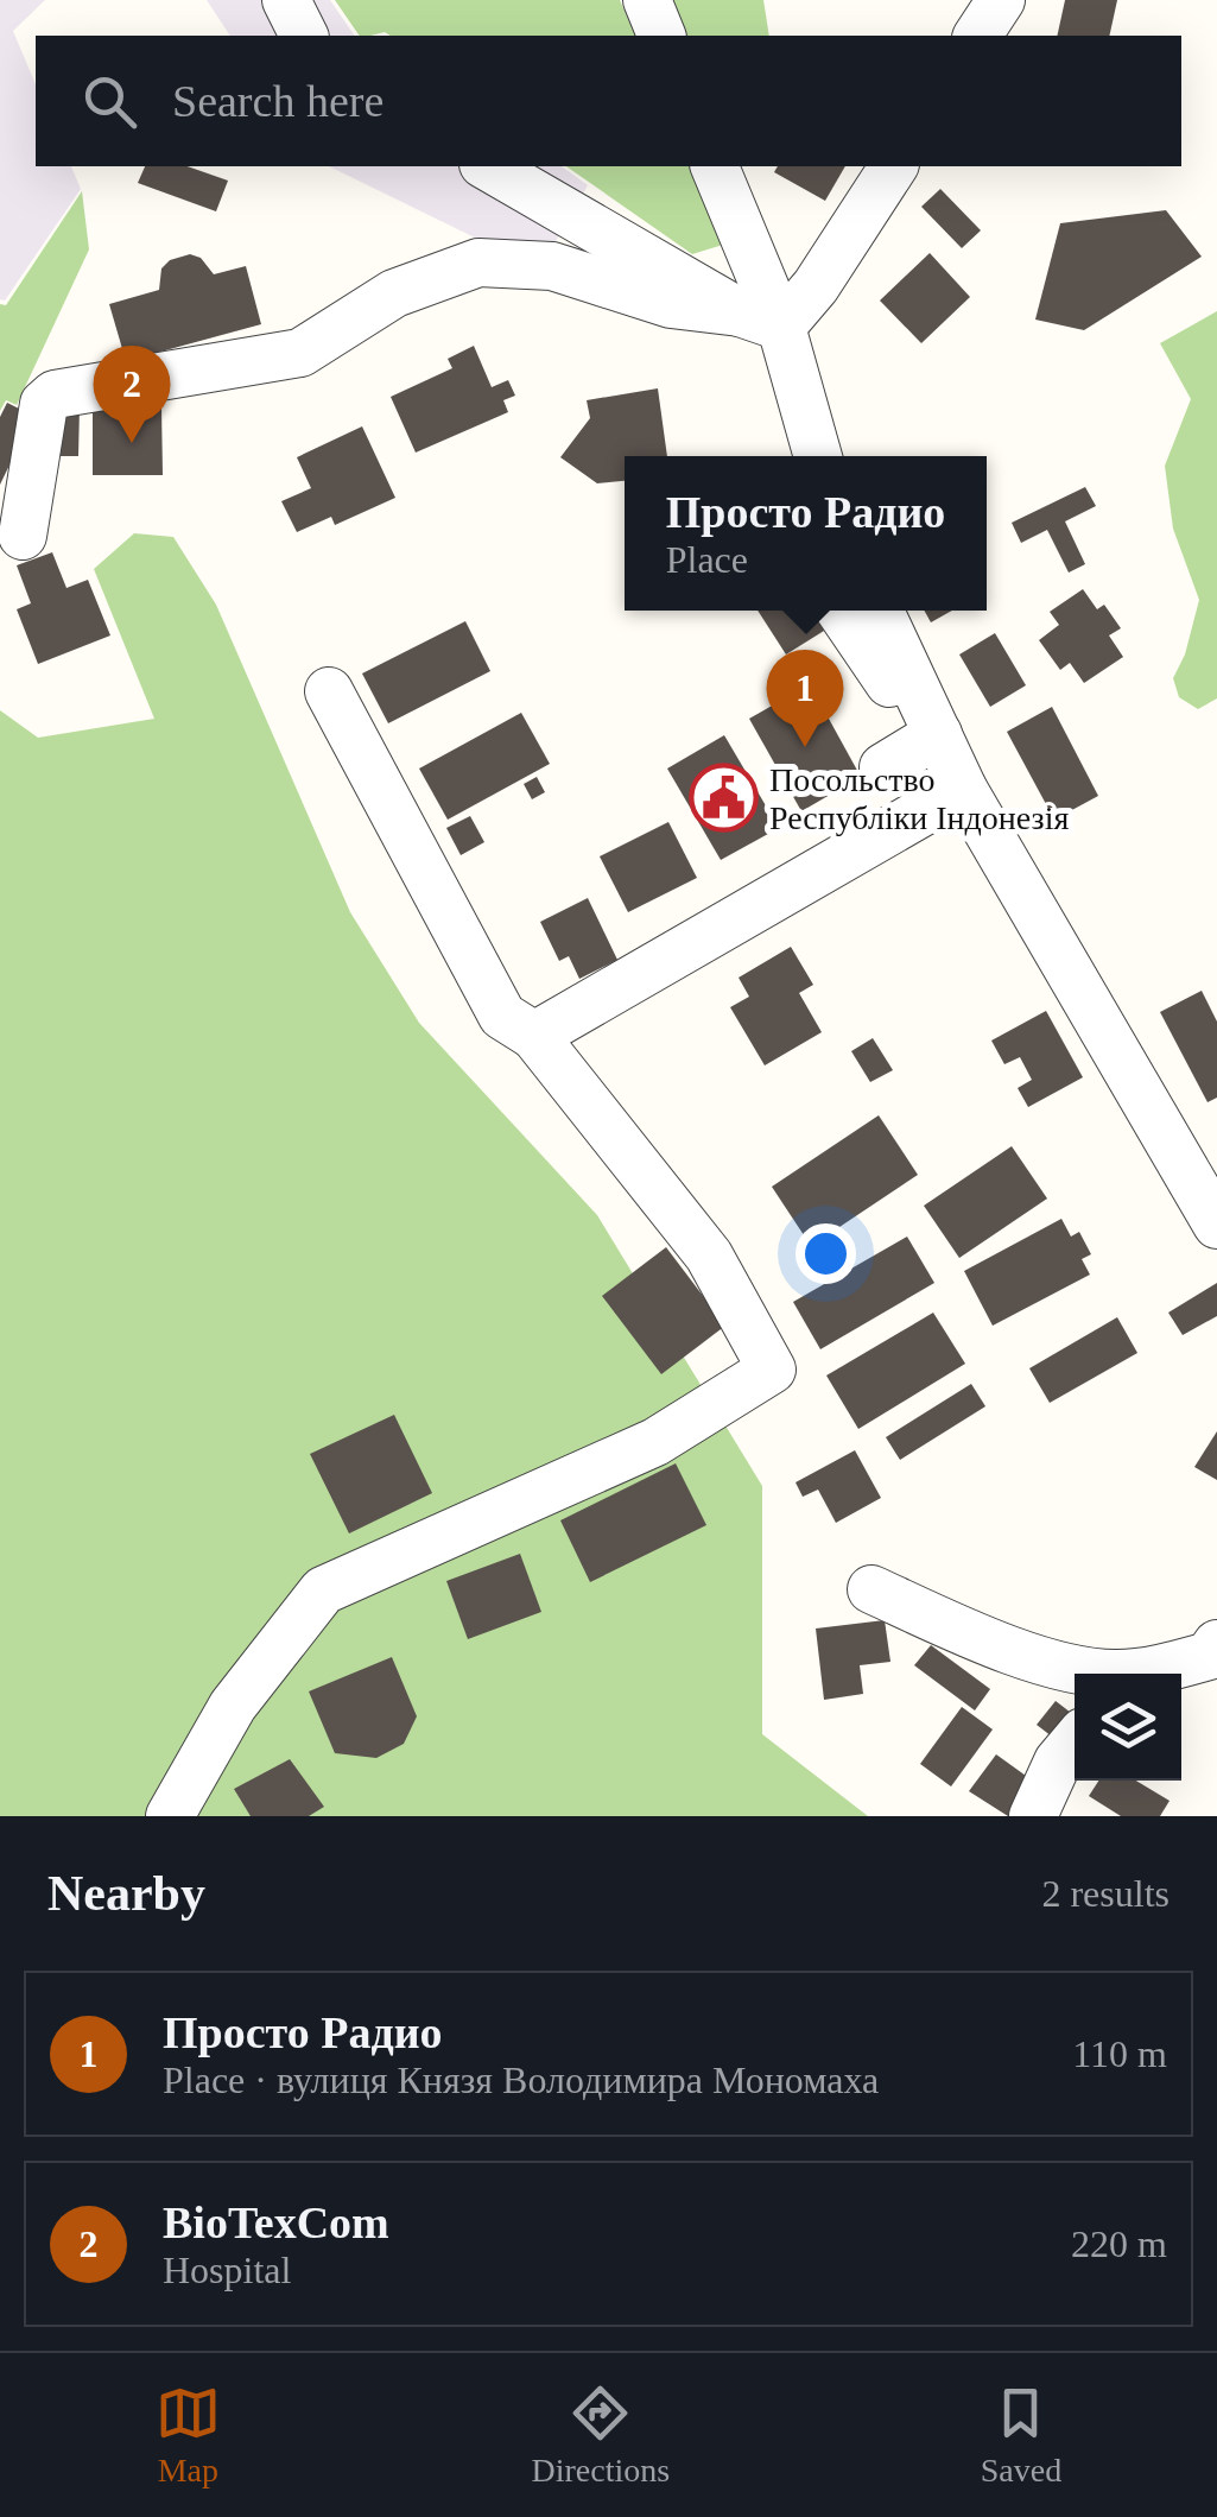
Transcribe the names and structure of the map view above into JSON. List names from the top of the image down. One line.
{"places":{"public building":["Посольство Республіки Індонезія"]},"page":{"search":"Search here","pins":["2","1"],"popup":["Просто Радио","Place"],"heading":["Nearby","2 results"],"list":[{"mark":"1","name":"Просто Радио","note":"Place · вулиця Князя Володимира Мономаха","value":"110 m"},{"mark":"2","name":"BioTexCom","note":"Hospital","value":"220 m"}],"nav":["Map","Directions","Saved"]}}
